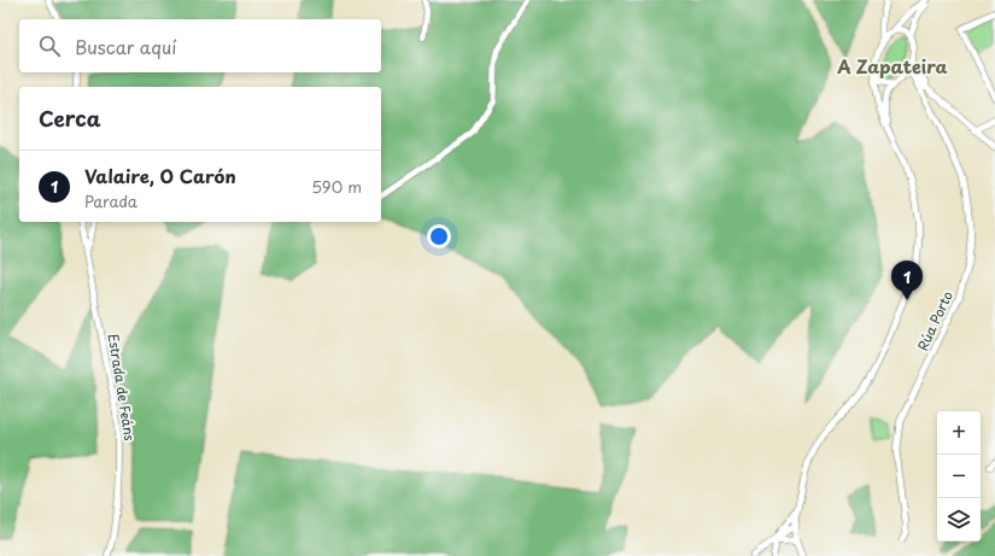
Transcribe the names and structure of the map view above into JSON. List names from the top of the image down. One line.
{"streets":{"street":["Rúa Porto","Estrada de Feáns"]},"districts":["A Zapateira"],"page":{"search":"Buscar aquí","heading":"Cerca","list":[{"mark":"1","name":"Valaire, O Carón","note":"Parada","value":"590 m"}],"pins":"1","map_buttons":["+","−"]}}
